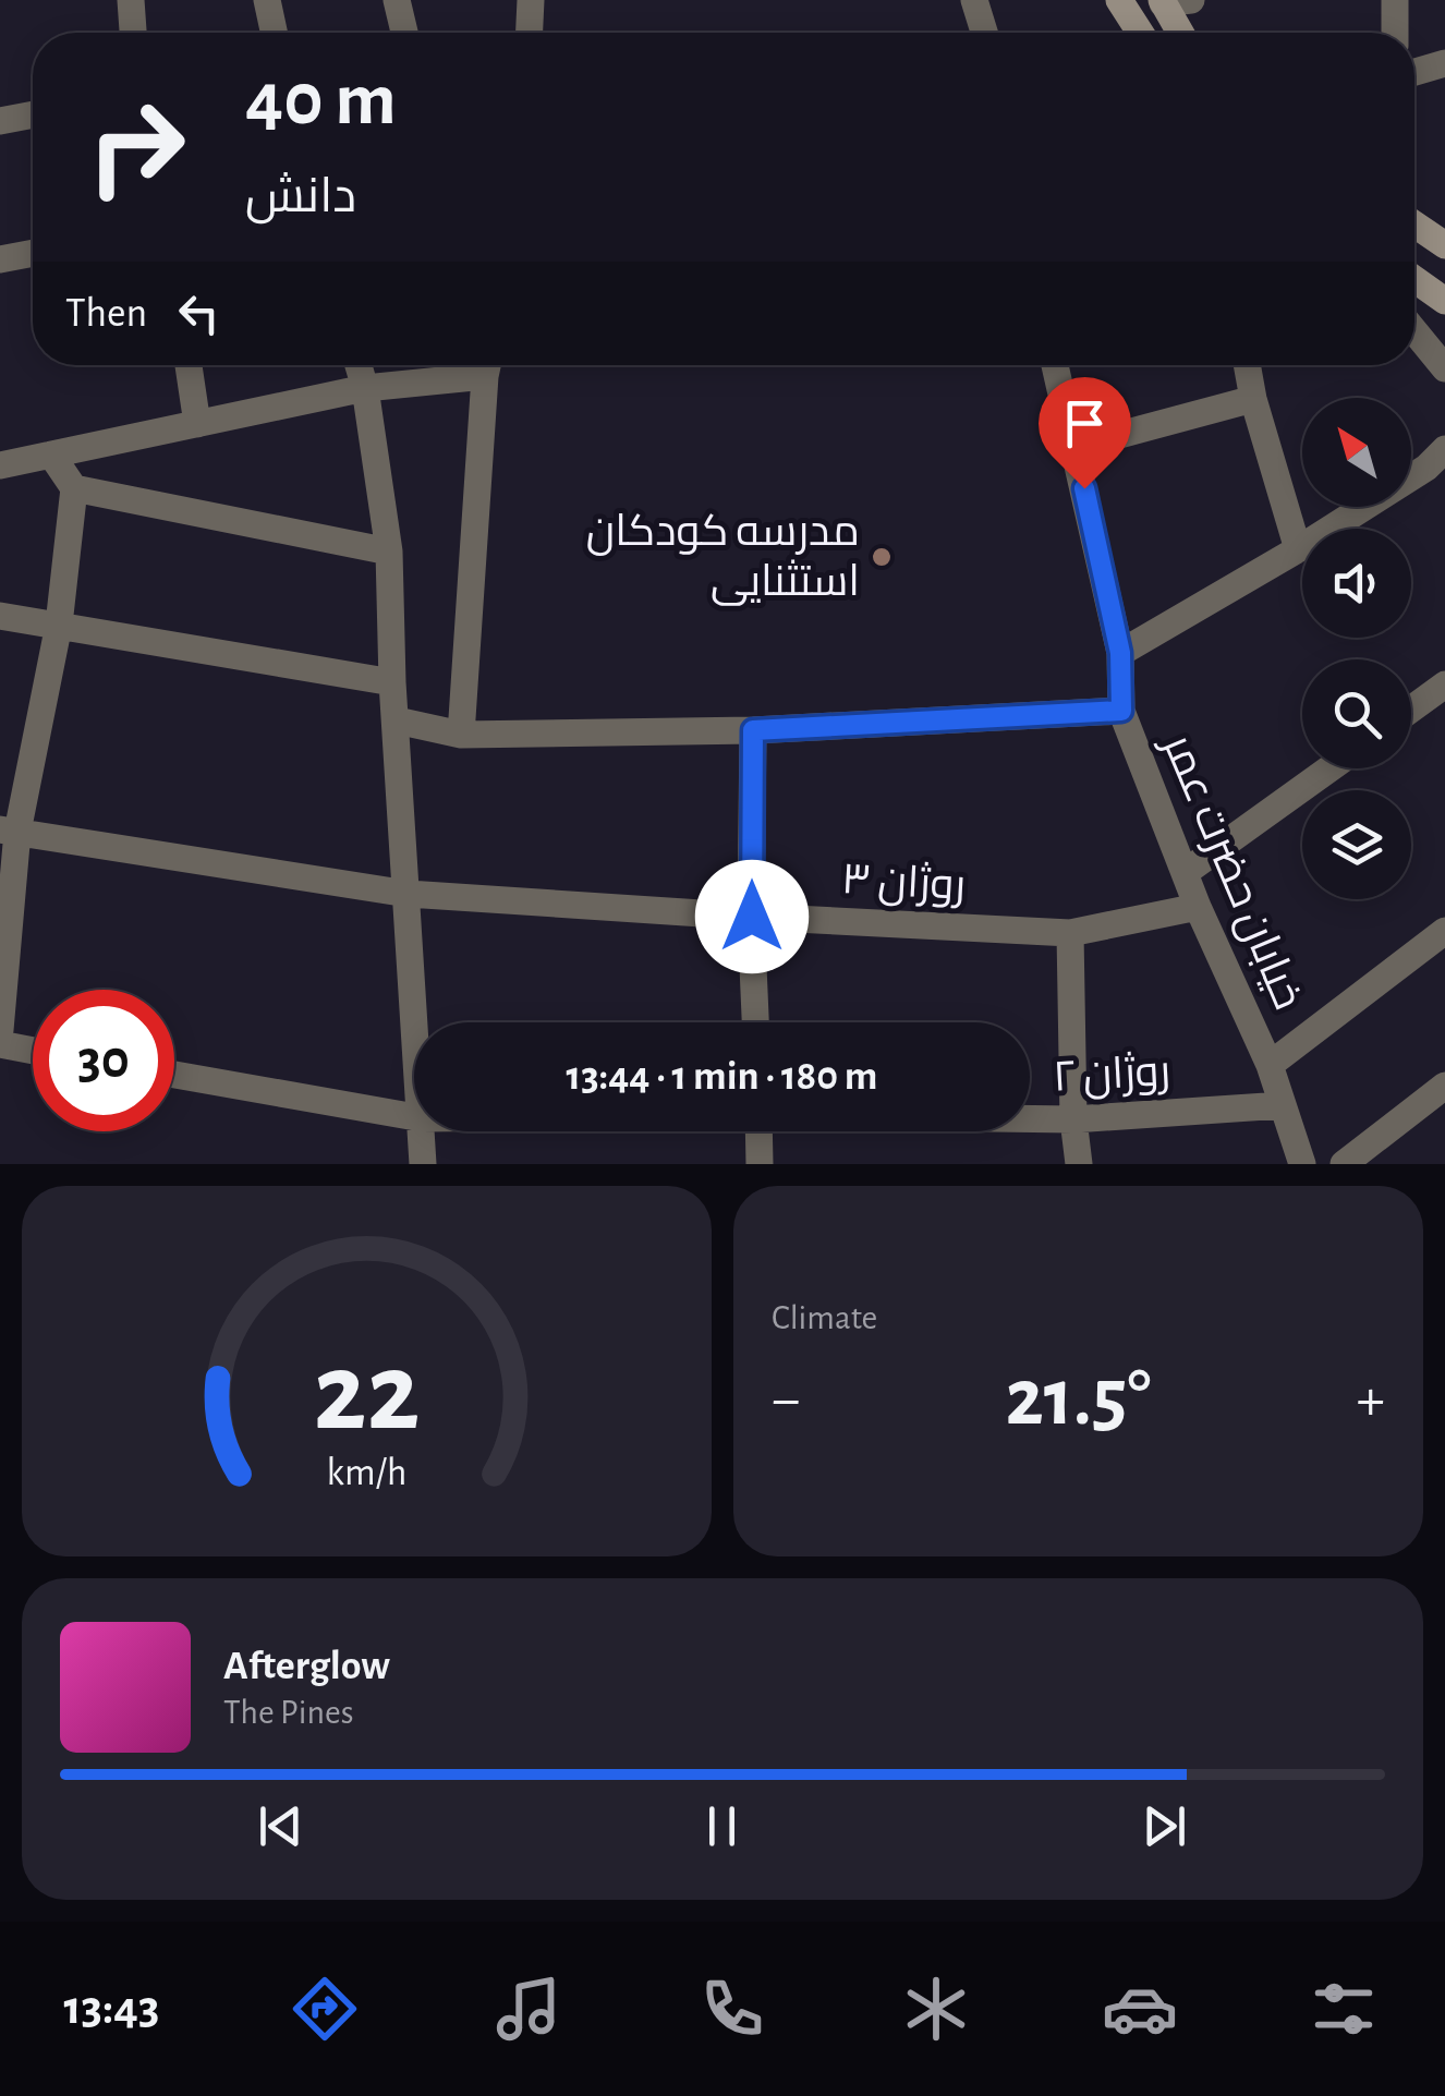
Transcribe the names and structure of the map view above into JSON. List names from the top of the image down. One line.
{"streets":{"street":["خیابان حضرت عمر","روژان ۳","روژان ۲"]},"crossings":[["خیابان حضرت عمر","روژان ۳"],["خیابان حضرت عمر","روژان ۲"]],"places":["مدرسه کودکان استثنایی"],"north":"top left","page":{"turn":["40 m","دانش"],"then":"Then","limit":"30","trip":"13:44 · 1 min · 180 m","tile":"Climate","heat":["−","21.5°","+"],"song":["Afterglow","The Pines"],"tabs":"13:43","gauge":["22","km/h"]}}
